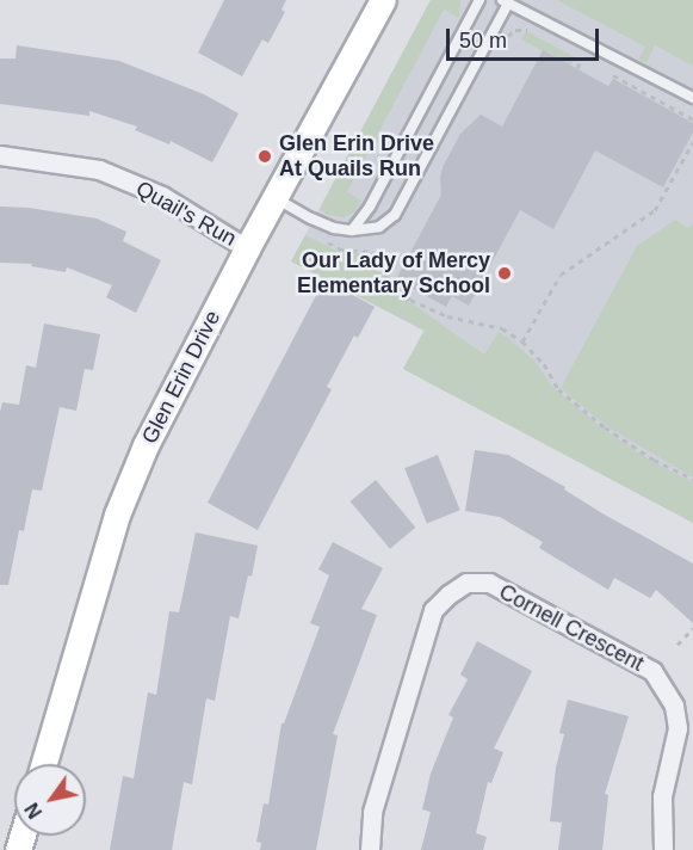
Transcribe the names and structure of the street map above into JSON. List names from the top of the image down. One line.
{"streets":{"street":["Quail's Run","Glen Erin Drive","Cornell Crescent"]},"crossings":[["Quail's Run","Glen Erin Drive"]],"places":["Glen Erin Drive At Quails Run","Our Lady of Mercy Elementary School"],"scale_bar":"50 m","north":"bottom left"}
